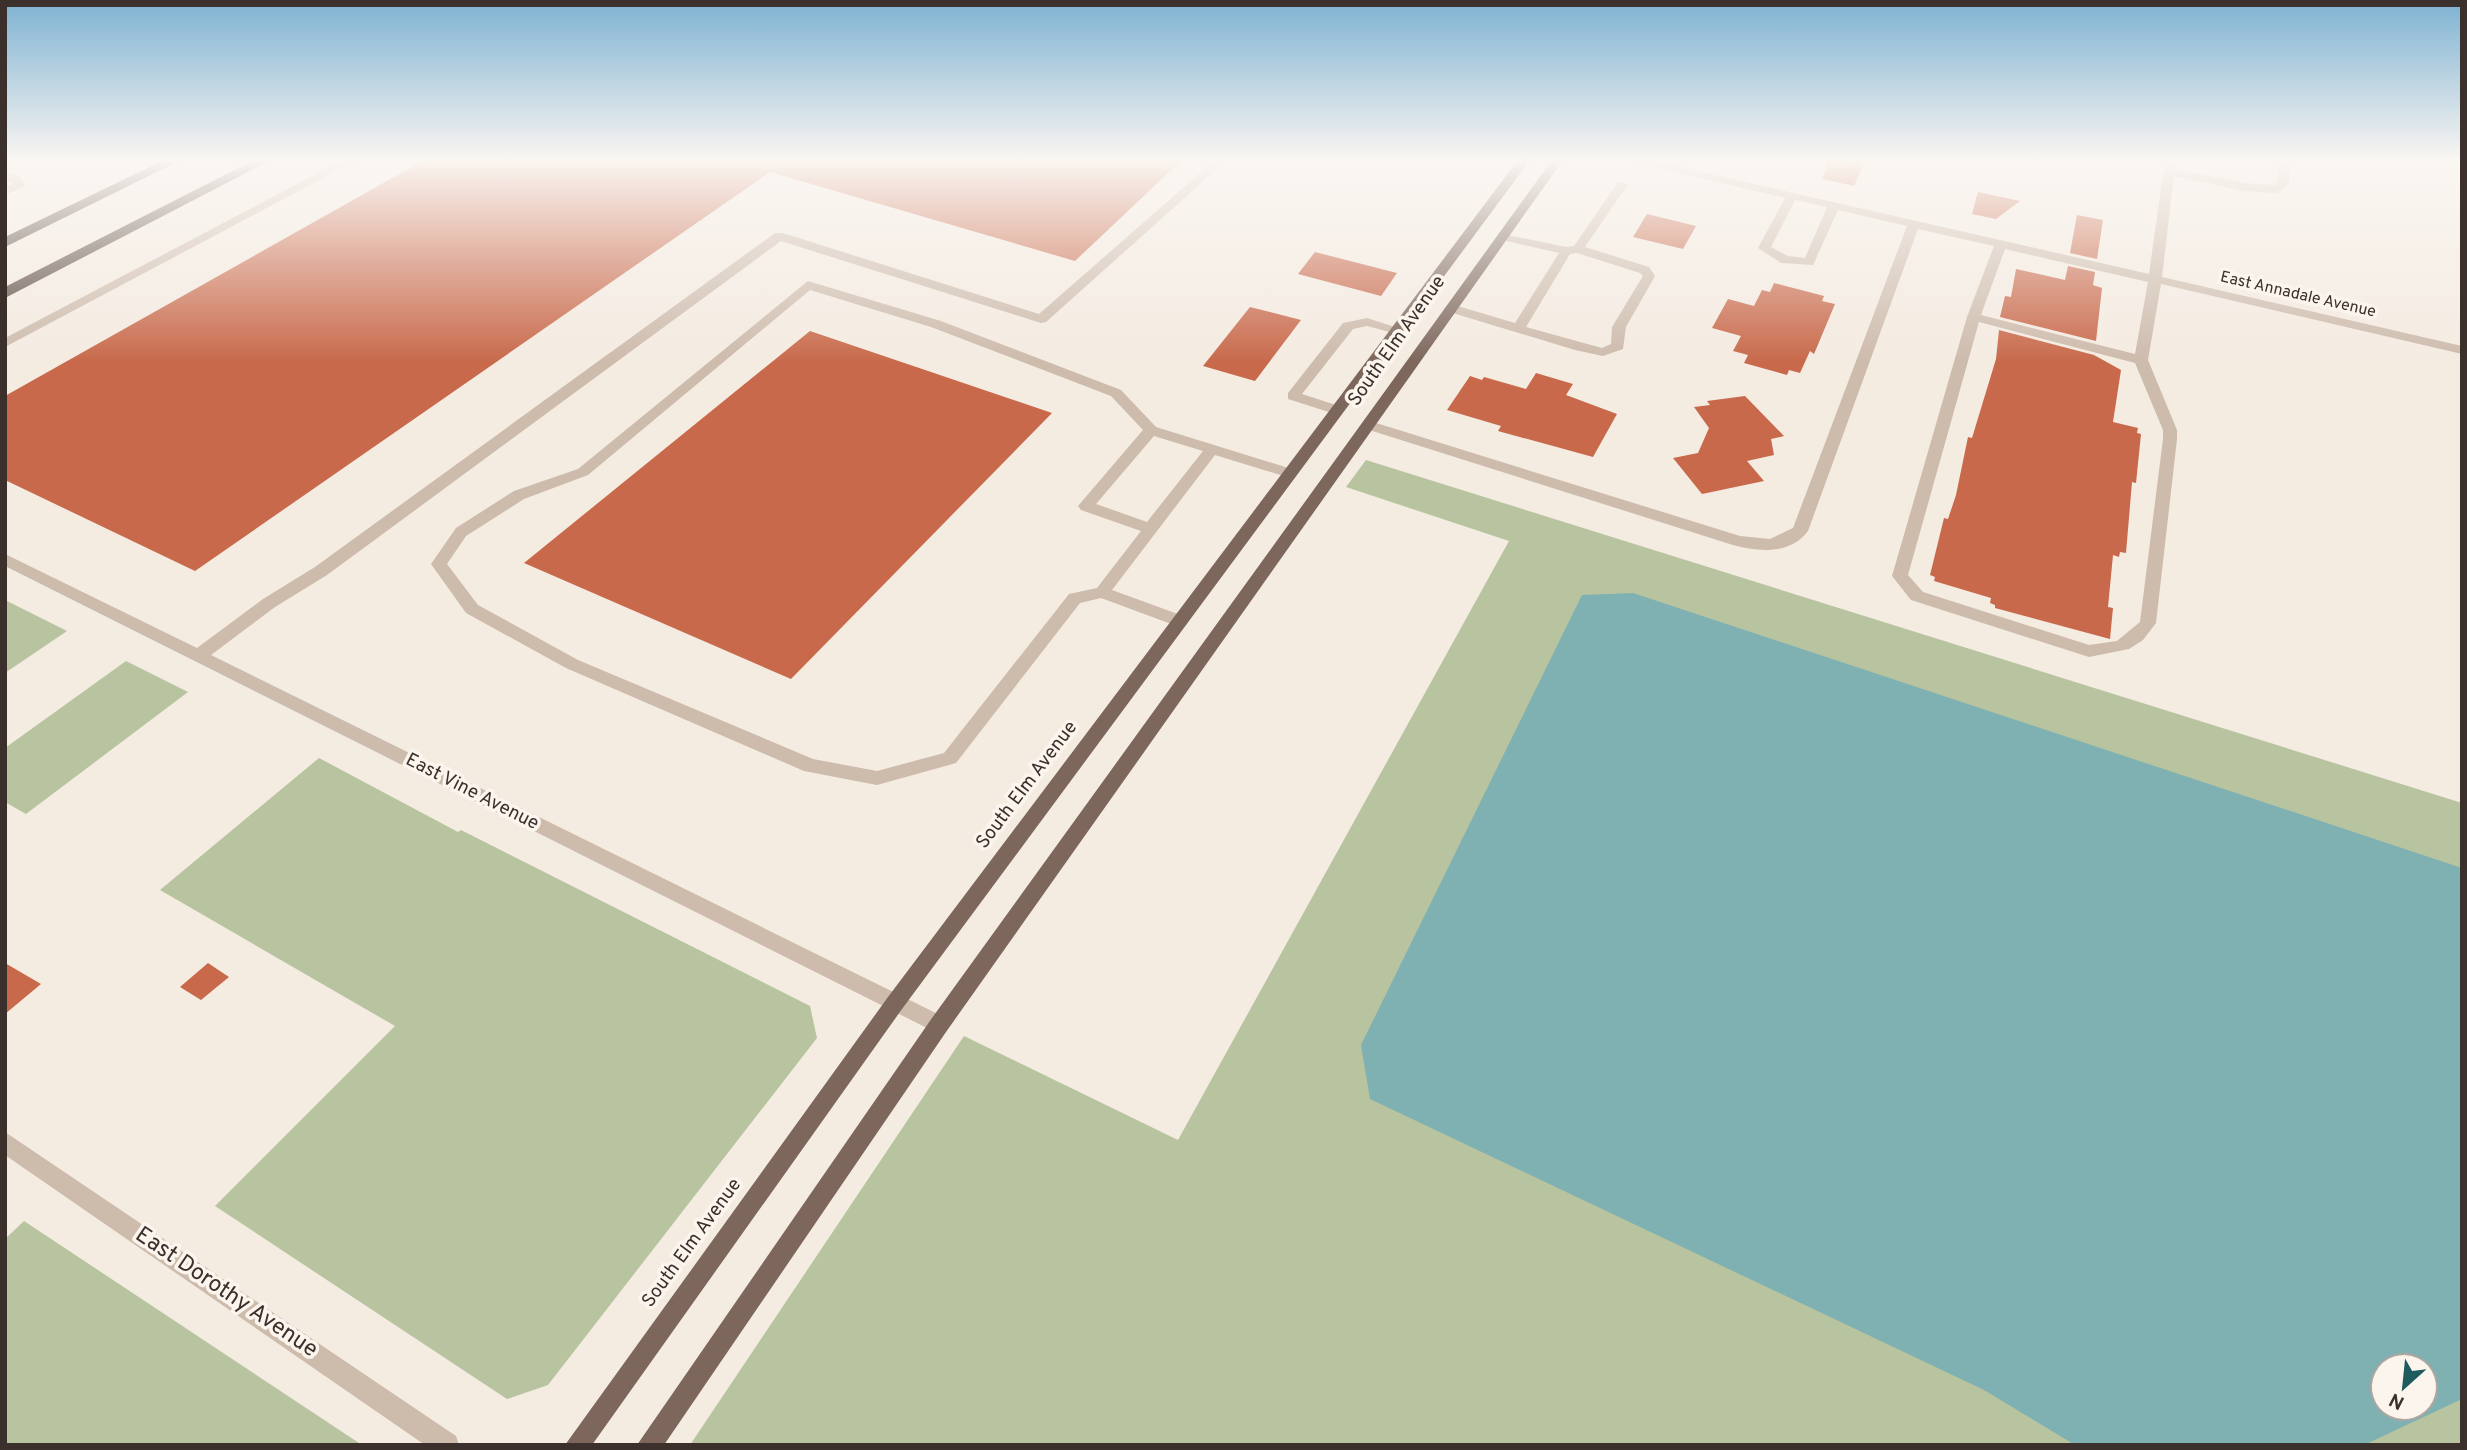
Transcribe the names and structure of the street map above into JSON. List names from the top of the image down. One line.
{"streets":{"main road":["South Elm Avenue"],"street":["East Annadale Avenue","East Vine Avenue","East Dorothy Avenue"]},"crossings":[["South Elm Avenue","East Vine Avenue"]],"north":"bottom left"}
